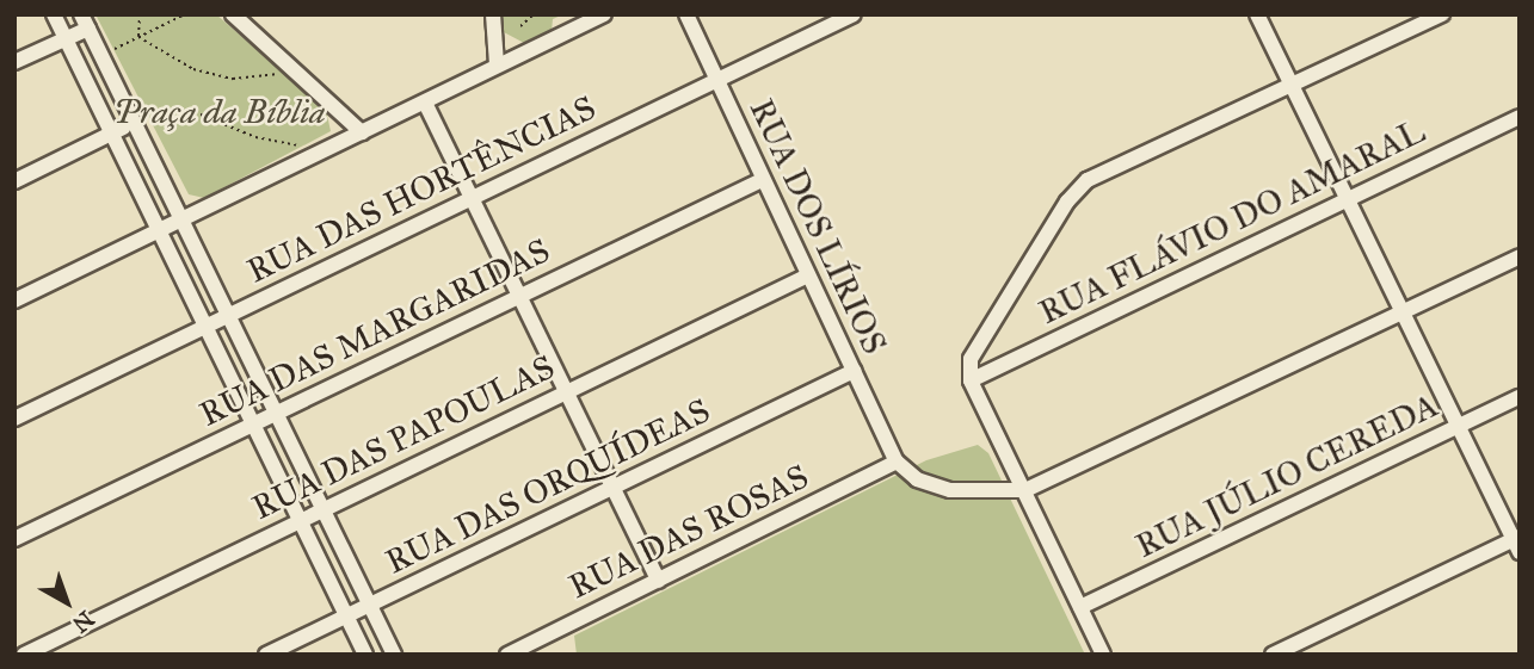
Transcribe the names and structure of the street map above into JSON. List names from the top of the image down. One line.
{"streets":{"street":["RUA DAS HORTÊNCIAS","RUA FLÁVIO DO AMARAL","RUA DOS LÍRIOS","RUA DAS MARGARIDAS","RUA DAS PAPOULAS","RUA JÚLIO CEREDA","RUA DAS ORQUÍDEAS","RUA DAS ROSAS"]},"crossings":[["RUA DAS HORTÊNCIAS","RUA DOS LÍRIOS"],["RUA DOS LÍRIOS","RUA DAS MARGARIDAS"],["RUA DOS LÍRIOS","RUA DAS PAPOULAS"],["RUA DOS LÍRIOS","RUA DAS ORQUÍDEAS"],["RUA DOS LÍRIOS","RUA DAS ROSAS"]],"parks":["Praça da Bíblia"],"north":"bottom right"}
